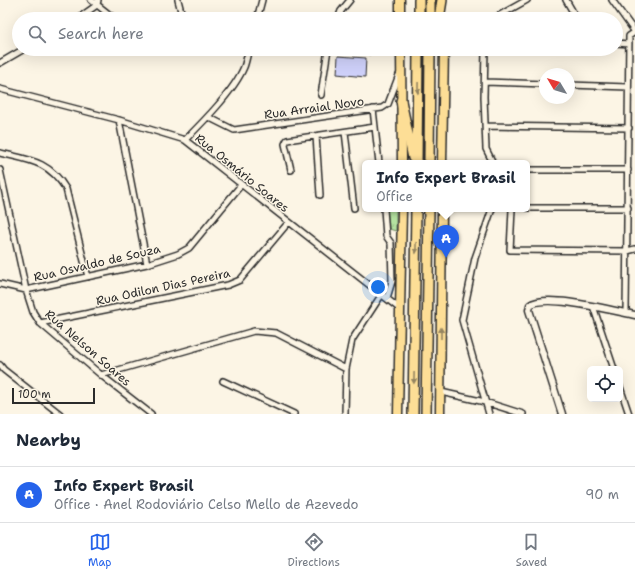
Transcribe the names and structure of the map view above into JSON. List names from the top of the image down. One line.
{"streets":{"street":["Rua Arraial Novo","Rua Osmário Soares","Rua Osvaldo de Souza","Rua Odilon Dias Pereira","Rua Nelson Soares"]},"crossings":[["Rua Osmário Soares","Rua Osvaldo de Souza"],["Rua Osmário Soares","Rua Odilon Dias Pereira"],["Rua Osvaldo de Souza","Rua Nelson Soares"],["Rua Odilon Dias Pereira","Rua Nelson Soares"]],"scale_bar":"100 m","north":"top left","page":{"search":"Search here","popup":["Info Expert Brasil","Office"],"pins":"A","scale":"100 m","heading":"Nearby","list":[{"mark":"A","name":"Info Expert Brasil","note":"Office · Anel Rodoviário Celso Mello de Azevedo","value":"90 m"}],"nav":["Map","Directions","Saved"]}}
